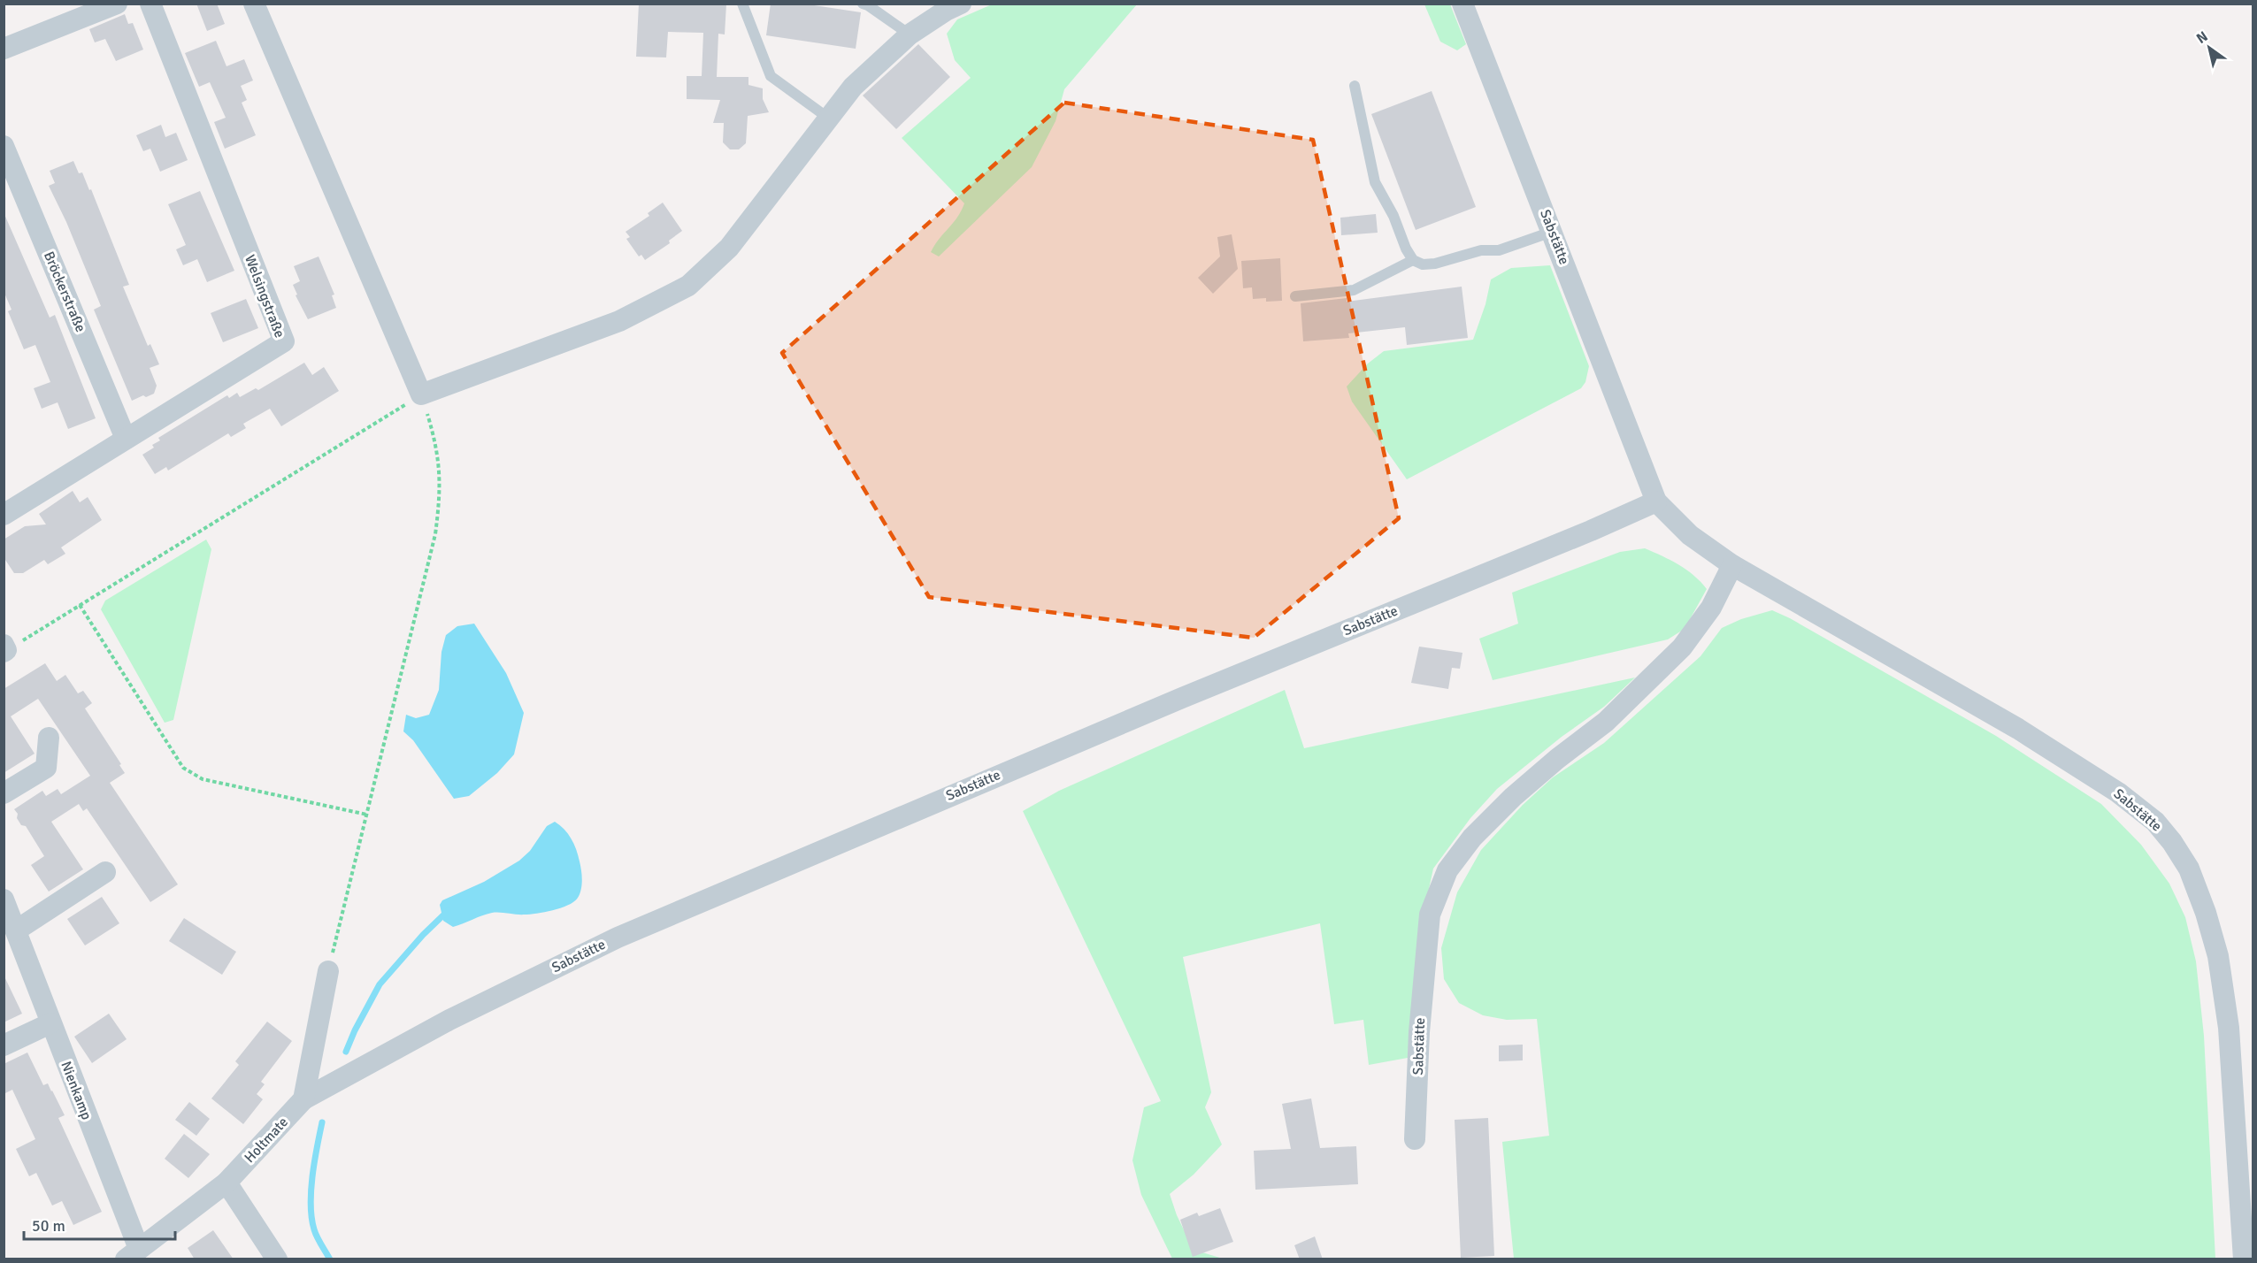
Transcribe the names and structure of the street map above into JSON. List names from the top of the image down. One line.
{"streets":{"street":["Sabstätte","Bröckerstraße","Welsingstraße","Nienkamp","Holtmate"]},"crossings":[["Sabstätte","Holtmate"],["Bröckerstraße","Welsingstraße"],["Nienkamp","Holtmate"]],"scale_bar":"50 m","north":"top left"}
